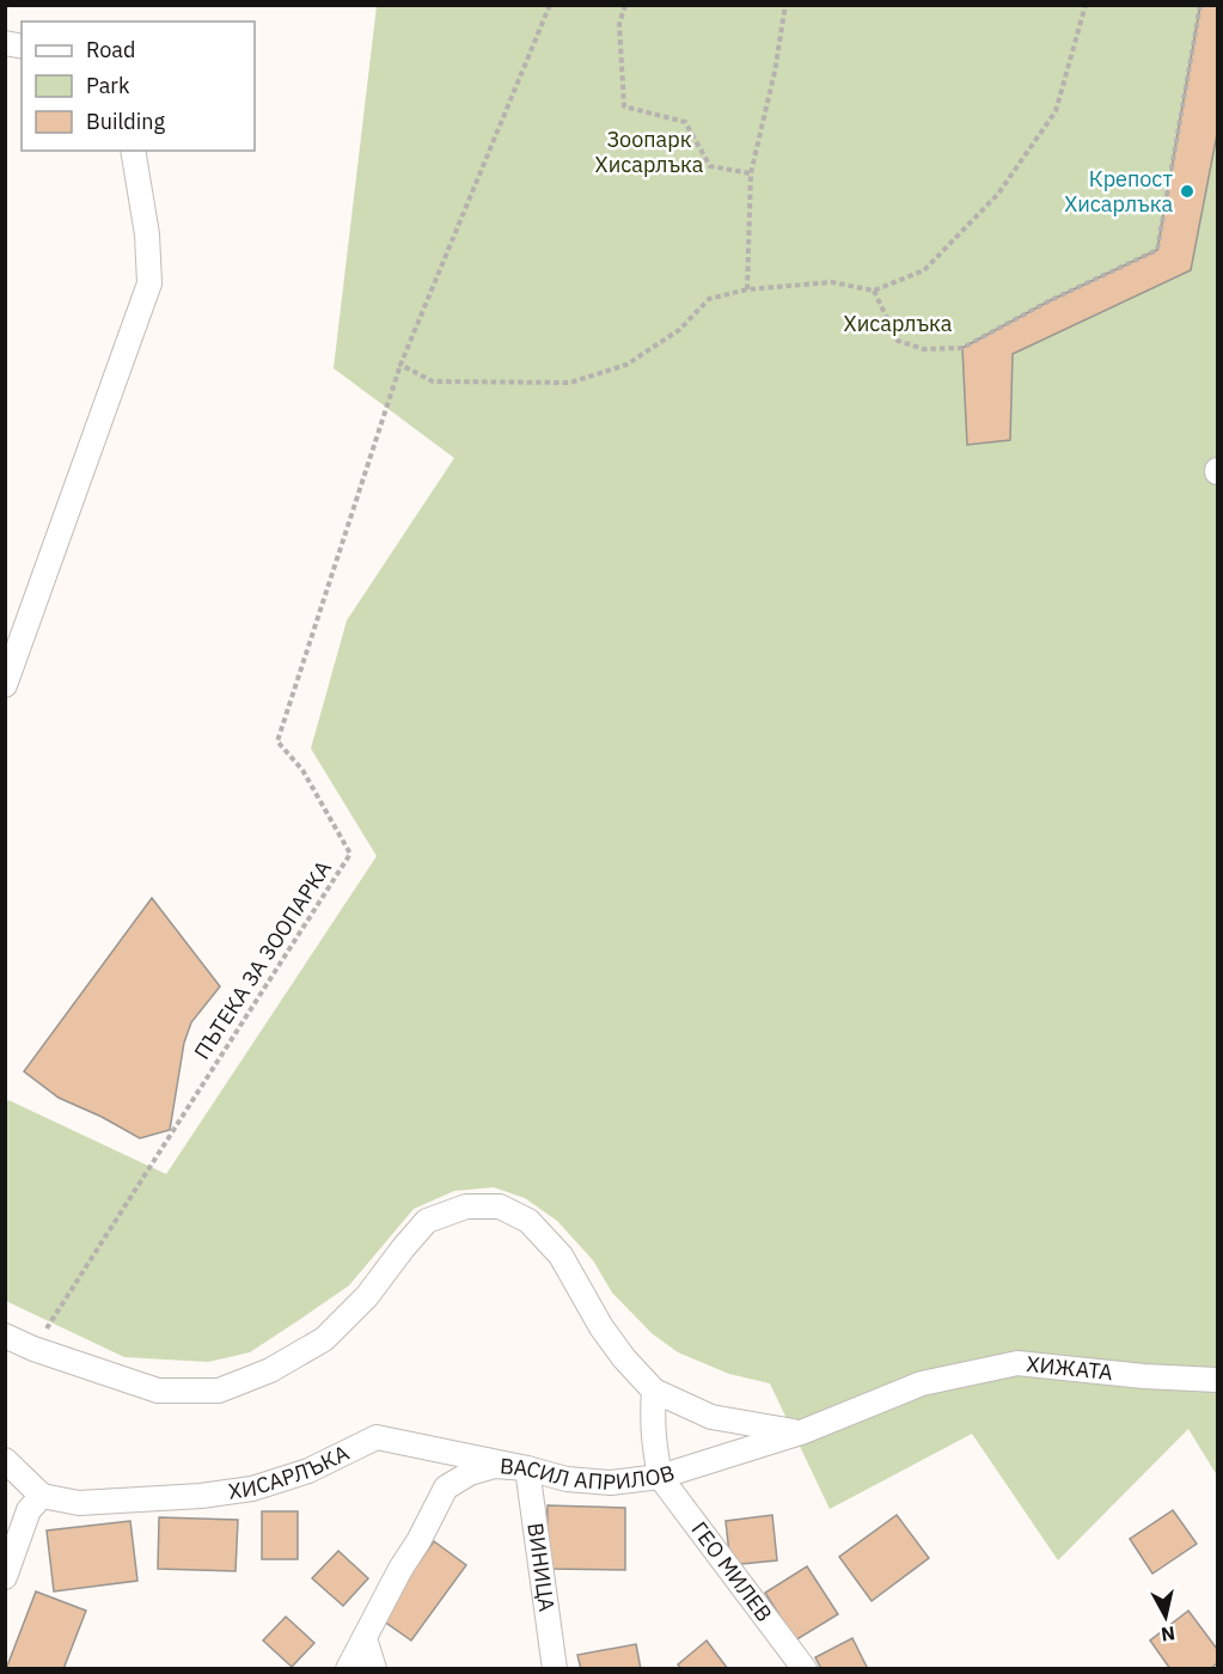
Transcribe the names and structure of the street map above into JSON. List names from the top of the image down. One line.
{"streets":{"street":["ХИЖАТА","ВАСИЛ АПРИЛОВ","ХИСАРЛЪКА","ВИНИЦА","ГЕО МИЛЕВ"],"path":["ПЪТЕКА ЗА ЗООПАРКА"]},"crossings":[["ХИЖАТА","ВАСИЛ АПРИЛОВ"],["ВАСИЛ АПРИЛОВ","ХИСАРЛЪКА"],["ВАСИЛ АПРИЛОВ","ВИНИЦА"],["ВАСИЛ АПРИЛОВ","ГЕО МИЛЕВ"],["ХИСАРЛЪКА","ВИНИЦА"]],"parks":["Зоопарк Хисарлъка","Хисарлъка"],"places":["Крепост Хисарлъка"],"legend":["Road","Park","Building"],"north":"bottom"}
